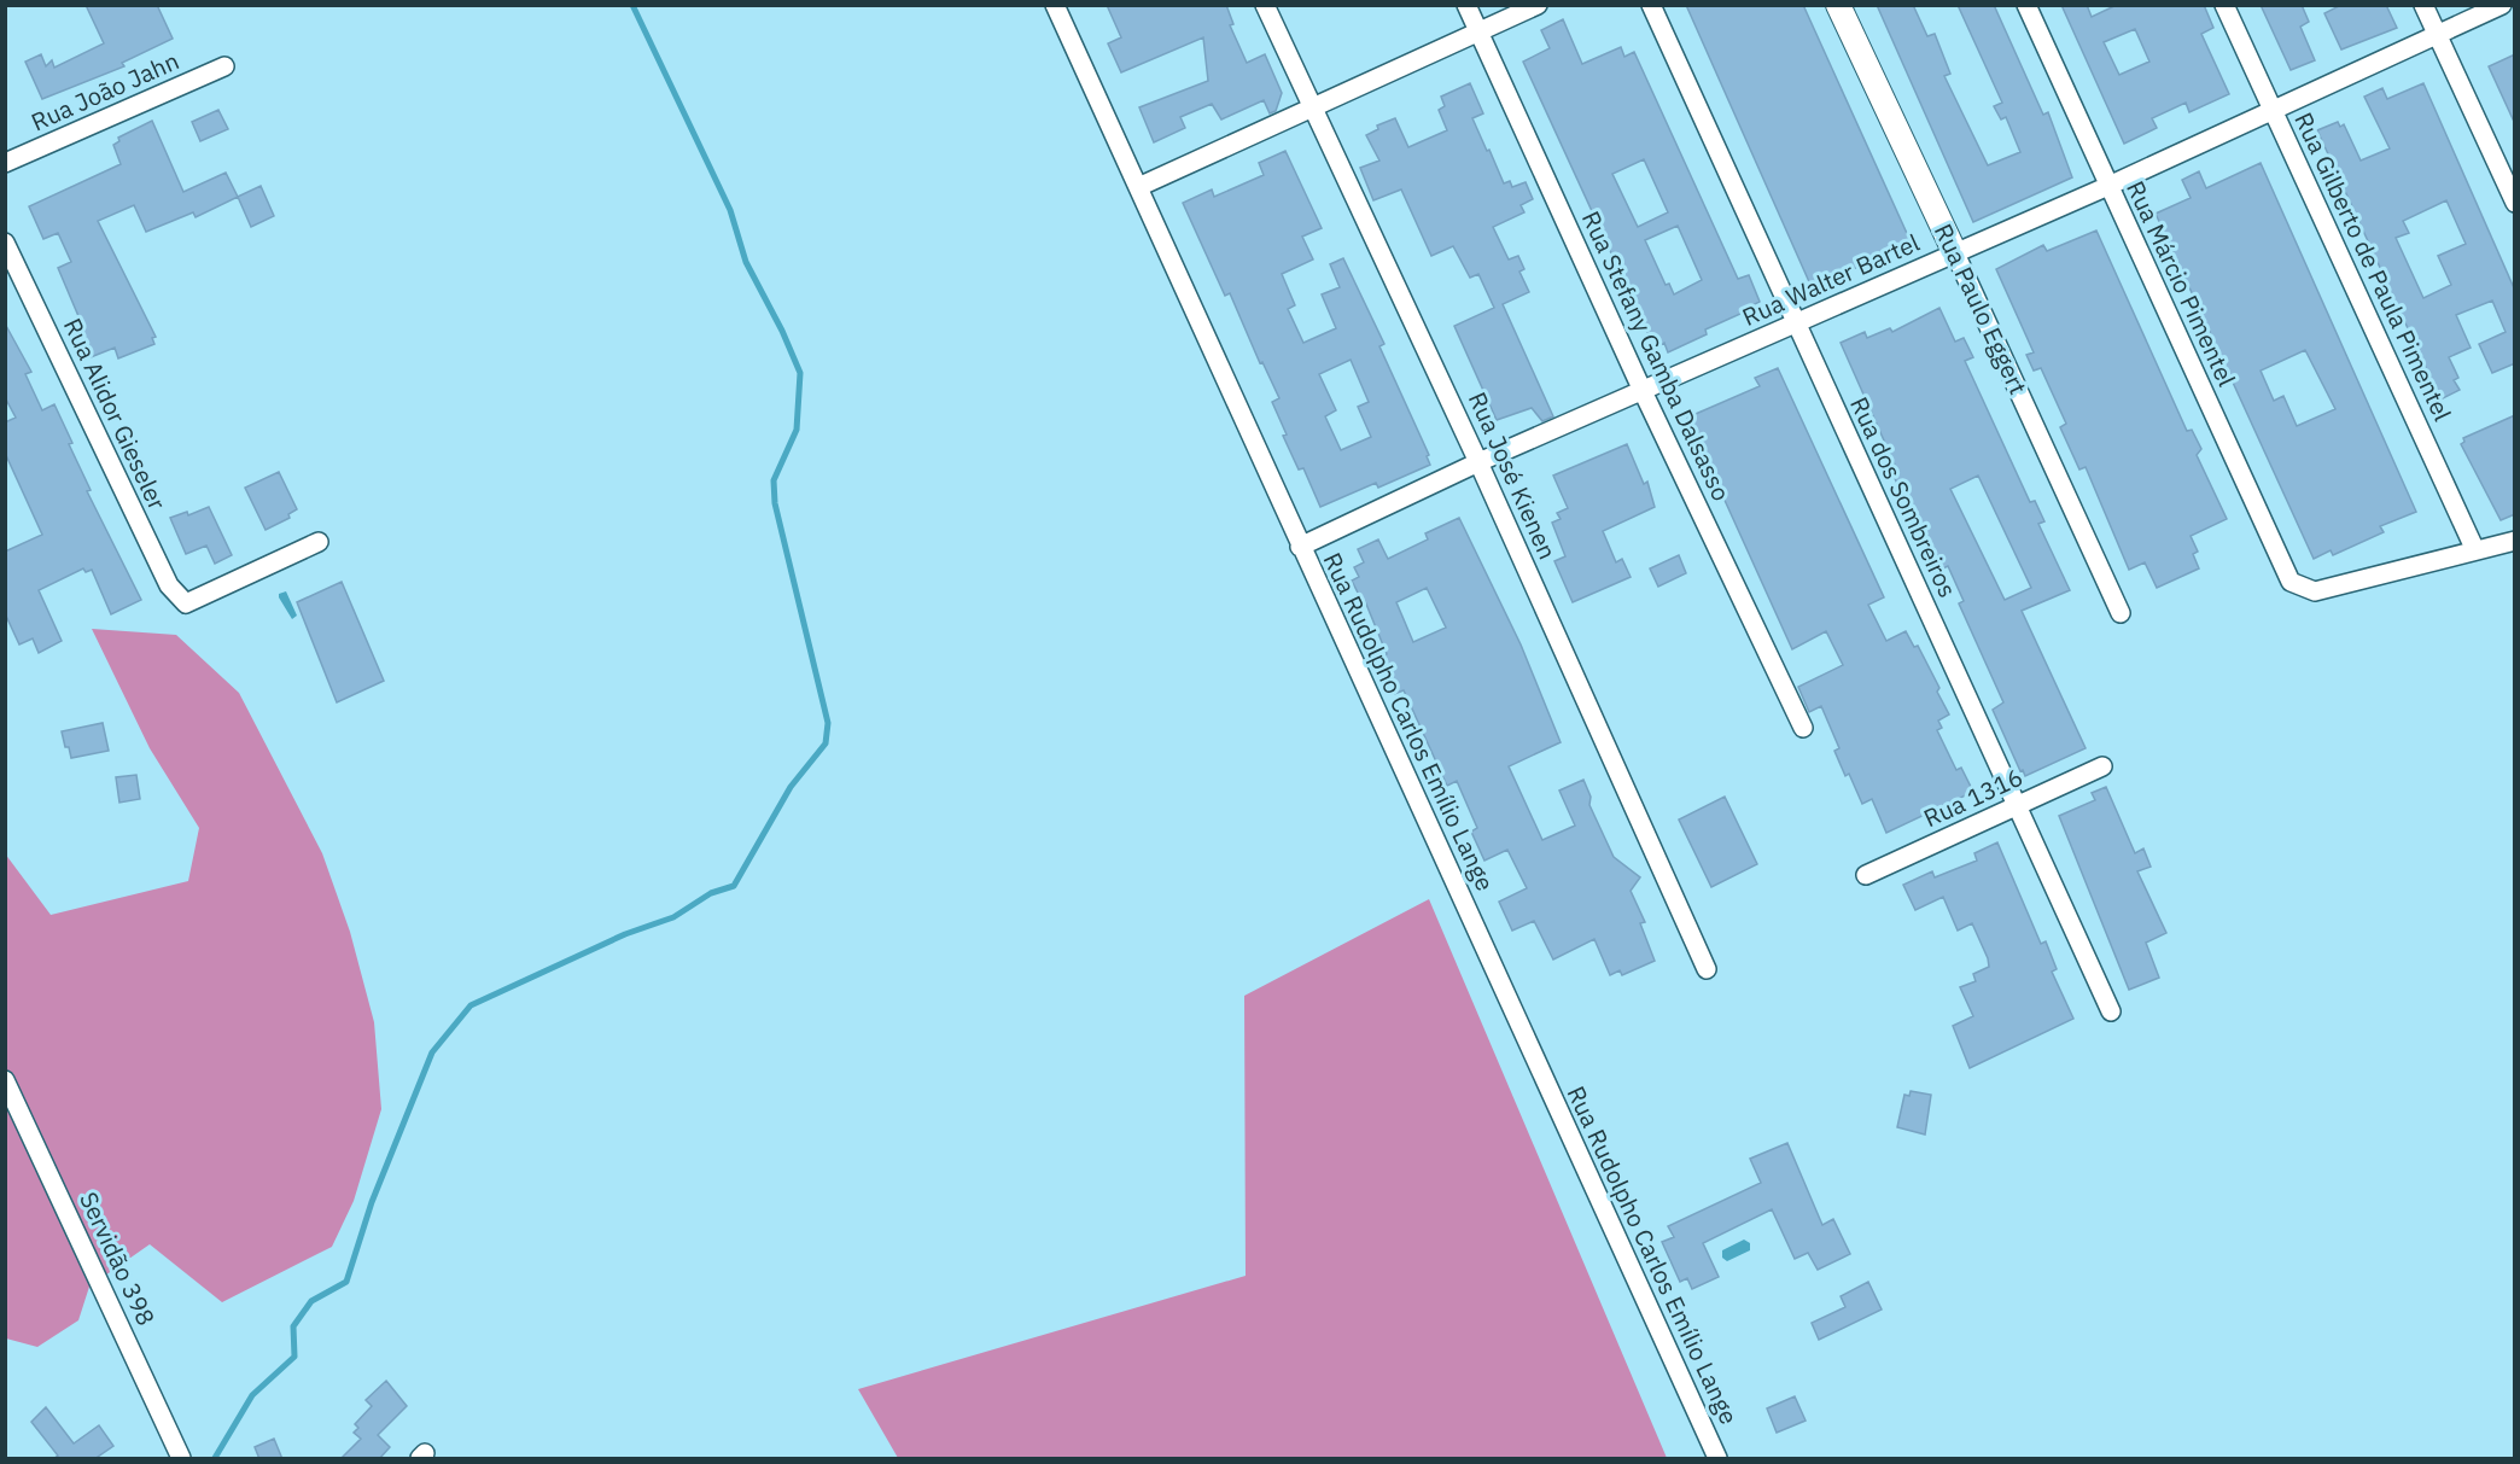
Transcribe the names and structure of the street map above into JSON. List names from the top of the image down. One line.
{"streets":{"street":["Rua João Jahn","Rua Gilberto de Paula Pimentel","Rua Walter Bartel","Rua Márcio Pimentel","Rua Paulo Eggert","Rua Stefany Gamba Dalsasso","Rua Alidor Gieseler","Rua José Kienen","Rua dos Sombreiros","Rua Rudolpho Carlos Emílio Lange","Rua 1316","Servidão 398"]},"crossings":[["Rua Gilberto de Paula Pimentel","Rua Walter Bartel"],["Rua Gilberto de Paula Pimentel","Rua Márcio Pimentel"],["Rua Walter Bartel","Rua Márcio Pimentel"],["Rua Walter Bartel","Rua Paulo Eggert"],["Rua Walter Bartel","Rua Stefany Gamba Dalsasso"],["Rua Walter Bartel","Rua José Kienen"],["Rua Walter Bartel","Rua dos Sombreiros"],["Rua Walter Bartel","Rua Rudolpho Carlos Emílio Lange"],["Rua dos Sombreiros","Rua 1316"]]}
